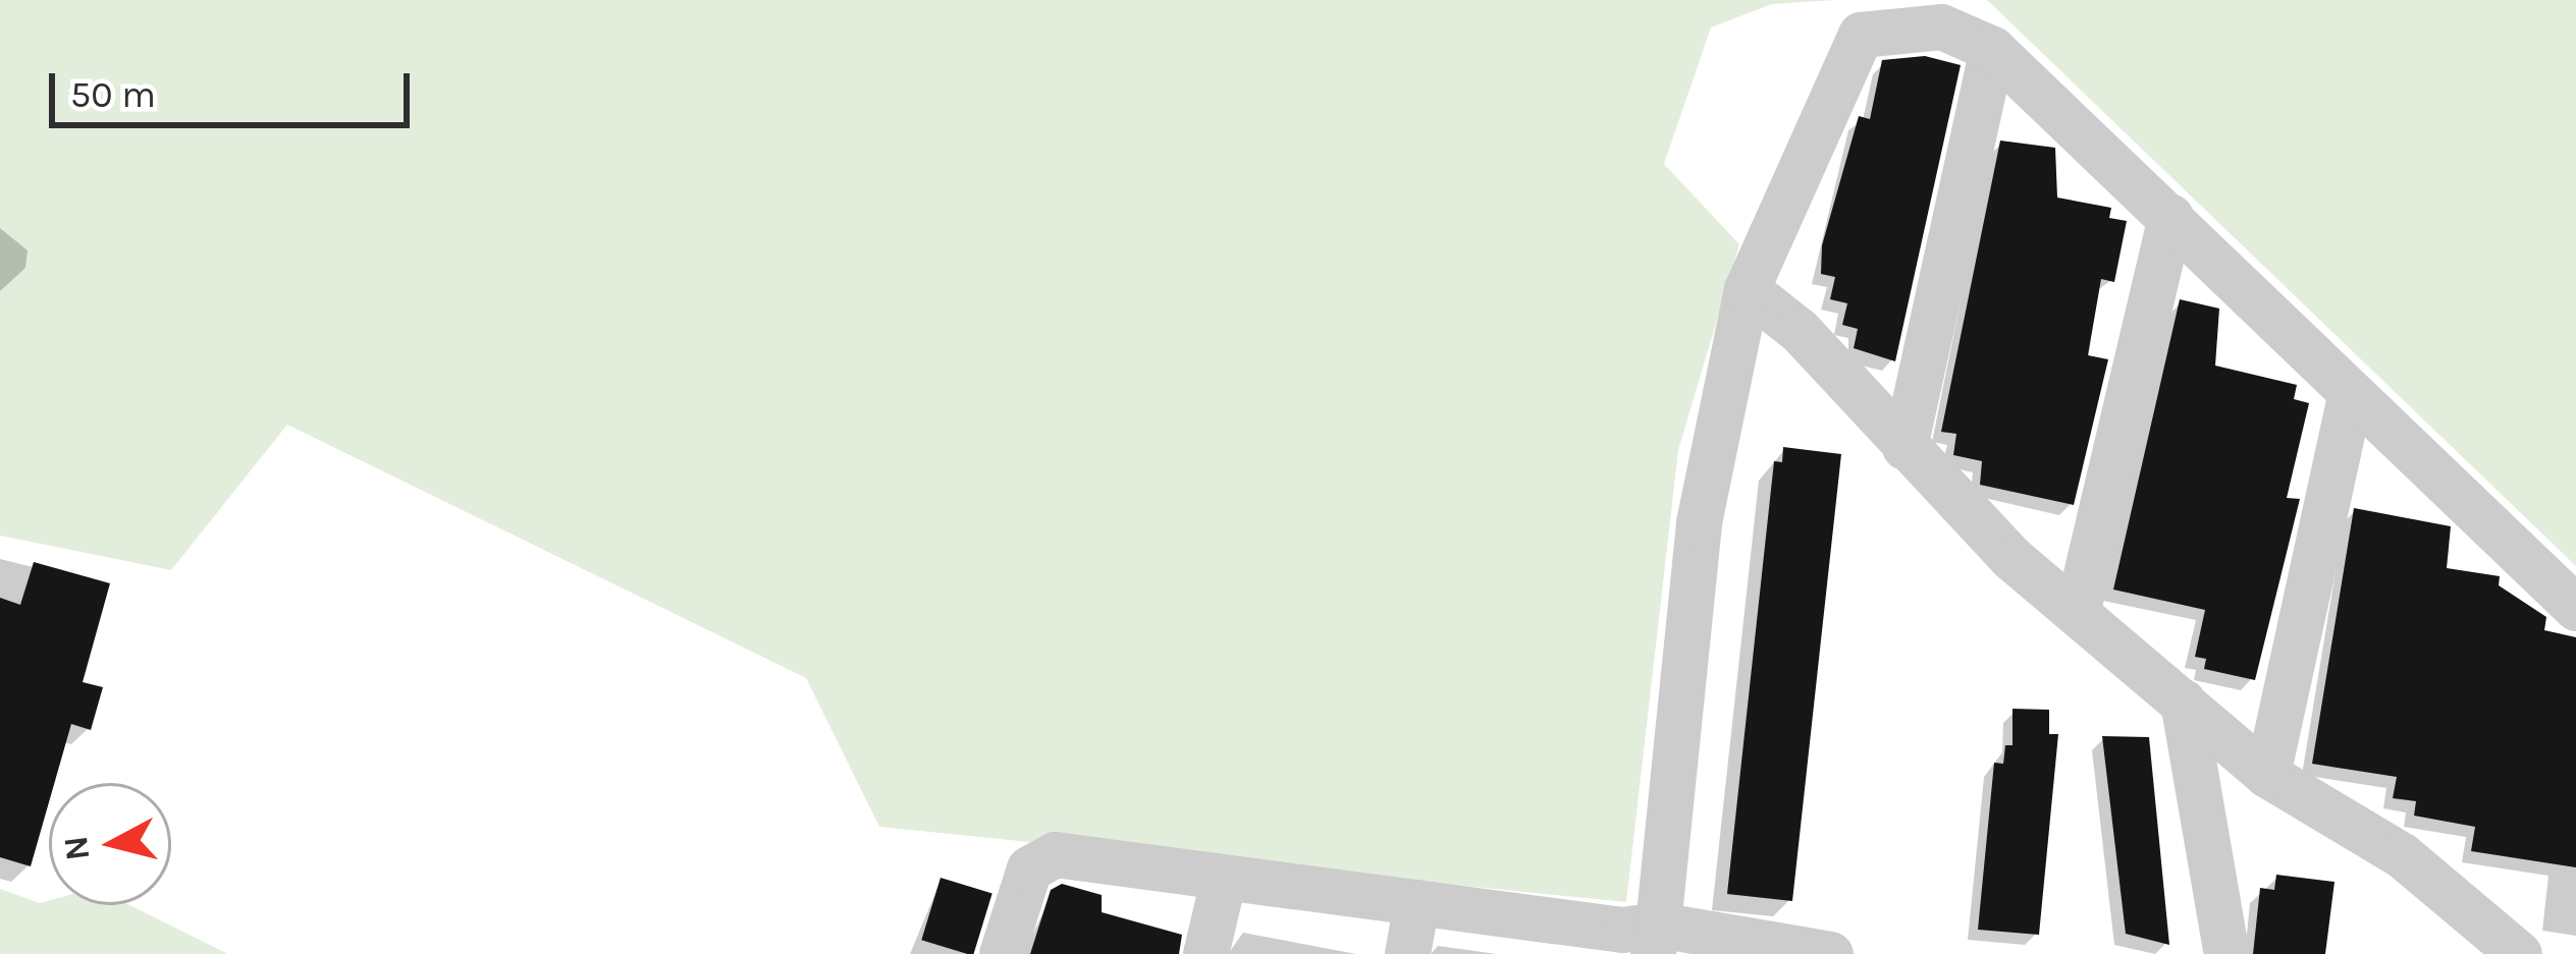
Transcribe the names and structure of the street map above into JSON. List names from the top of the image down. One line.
{"scale_bar":"50 m","north":"left"}
